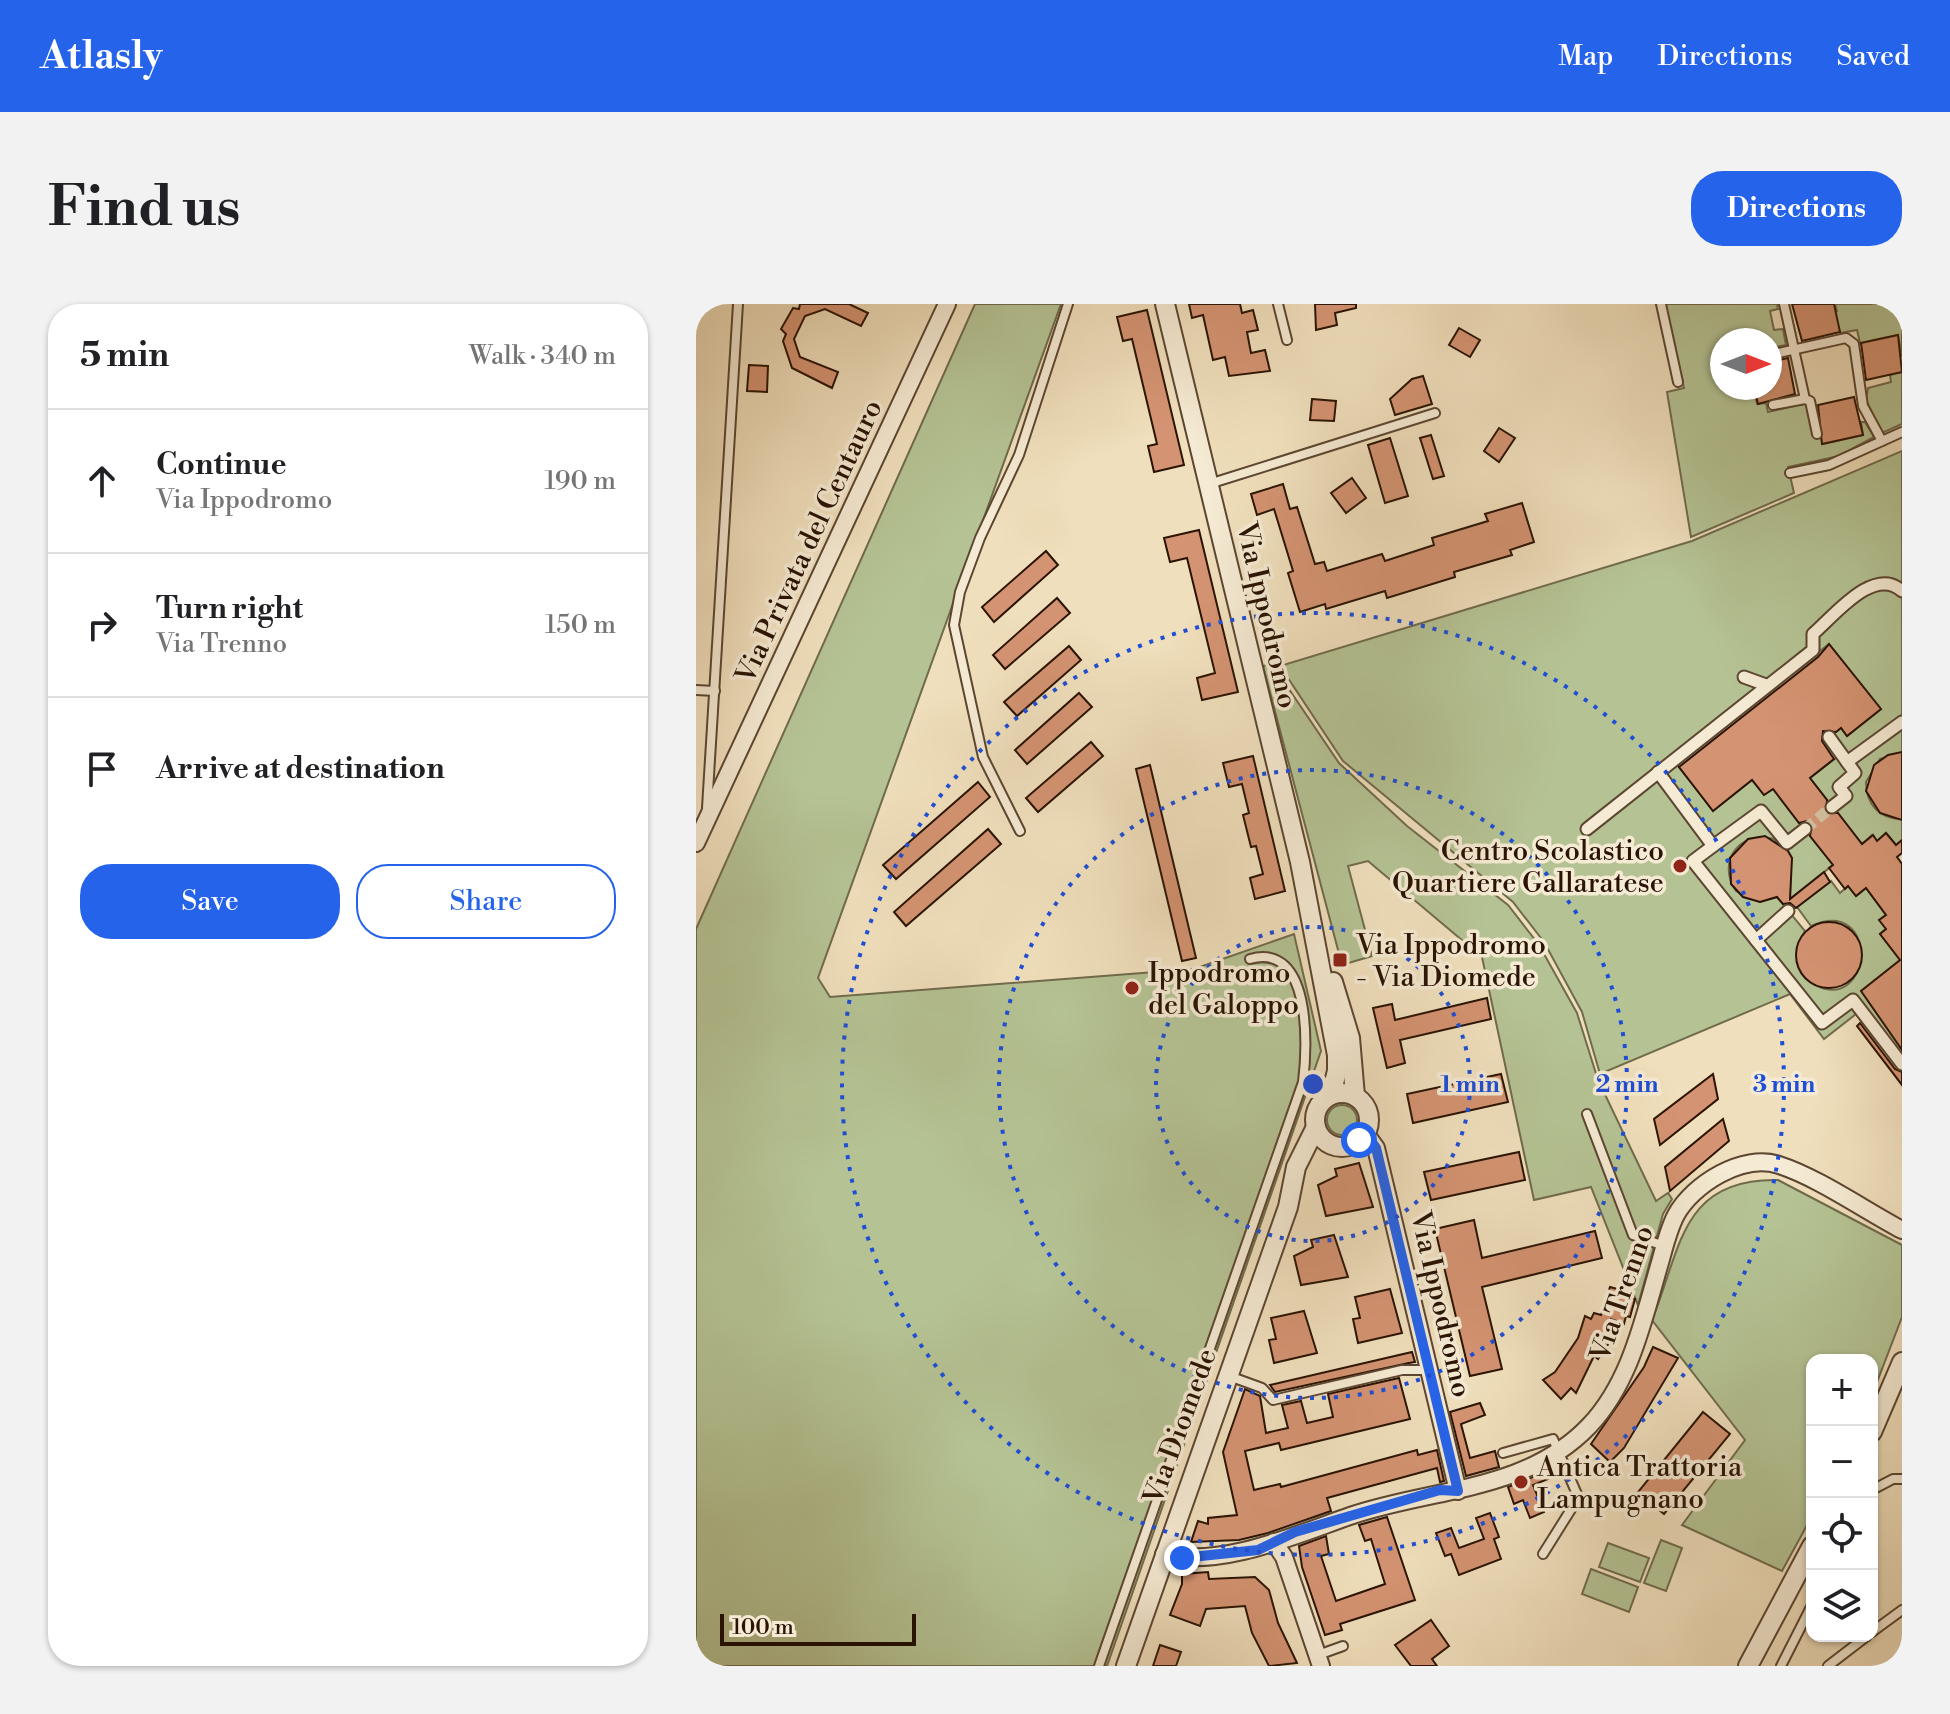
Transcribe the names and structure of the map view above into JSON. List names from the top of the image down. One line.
{"streets":{"street":["Via Privata del Centauro","Via Ippodromo","Via Trenno","Via Diomede"]},"crossings":[["Via Ippodromo","Via Trenno"],["Via Ippodromo","Via Diomede"],["Via Trenno","Via Diomede"]],"places":{"other":["Centro Scolastico Quartiere Gallaratese","Ippodromo del Galoppo","Antica Trattoria Lampugnano"],"transit":["Via Ippodromo - Via Diomede"]},"scale_bar":"100 m","north":"right","page":{"header":"Atlasly","nav":["Map","Directions","Saved"],"buttons":["Directions",["Save","Share"]],"title":"Find us","heading":["5 min","Walk · 340 m"],"list":[["Continue","Via Ippodromo","190 m"],["Turn right","Via Trenno","150 m"],"Arrive at destination"],"map_buttons":["+","−"],"scale":"100 m"},"rings":["1 min","2 min","3 min"]}
